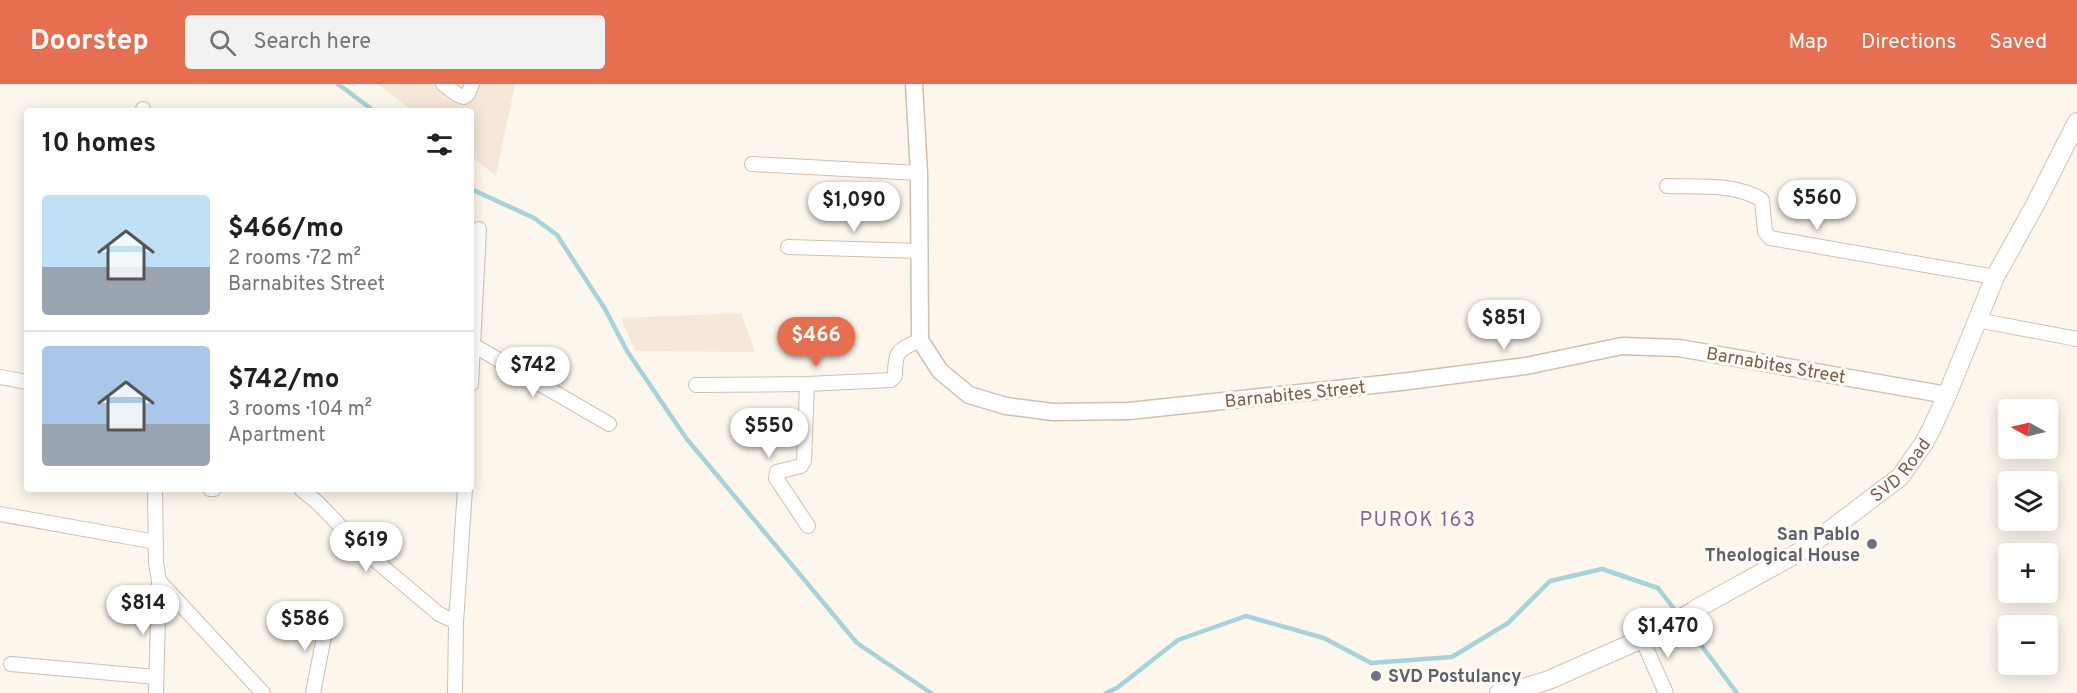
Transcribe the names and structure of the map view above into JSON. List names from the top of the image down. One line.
{"streets":{"main road":["SVD Road"],"street":["Barnabites Street"]},"crossings":[["Barnabites Street","SVD Road"]],"districts":["PUROK 163"],"places":["San Pablo Theological House","SVD Postulancy"],"north":"left","page":{"header":"Doorstep","search":"Search here","nav":["Map","Directions","Saved"],"heading":"10 homes","price":["$560","$1,090","$851","$466","$742","$550","$619","$814","$586","$1,470"],"list":[{"name":"$466/mo","note":"2 rooms · 72 m² · Barnabites Street"},{"name":"$742/mo","note":"3 rooms · 104 m² · Apartment"}],"map_buttons":["+","−"]}}
